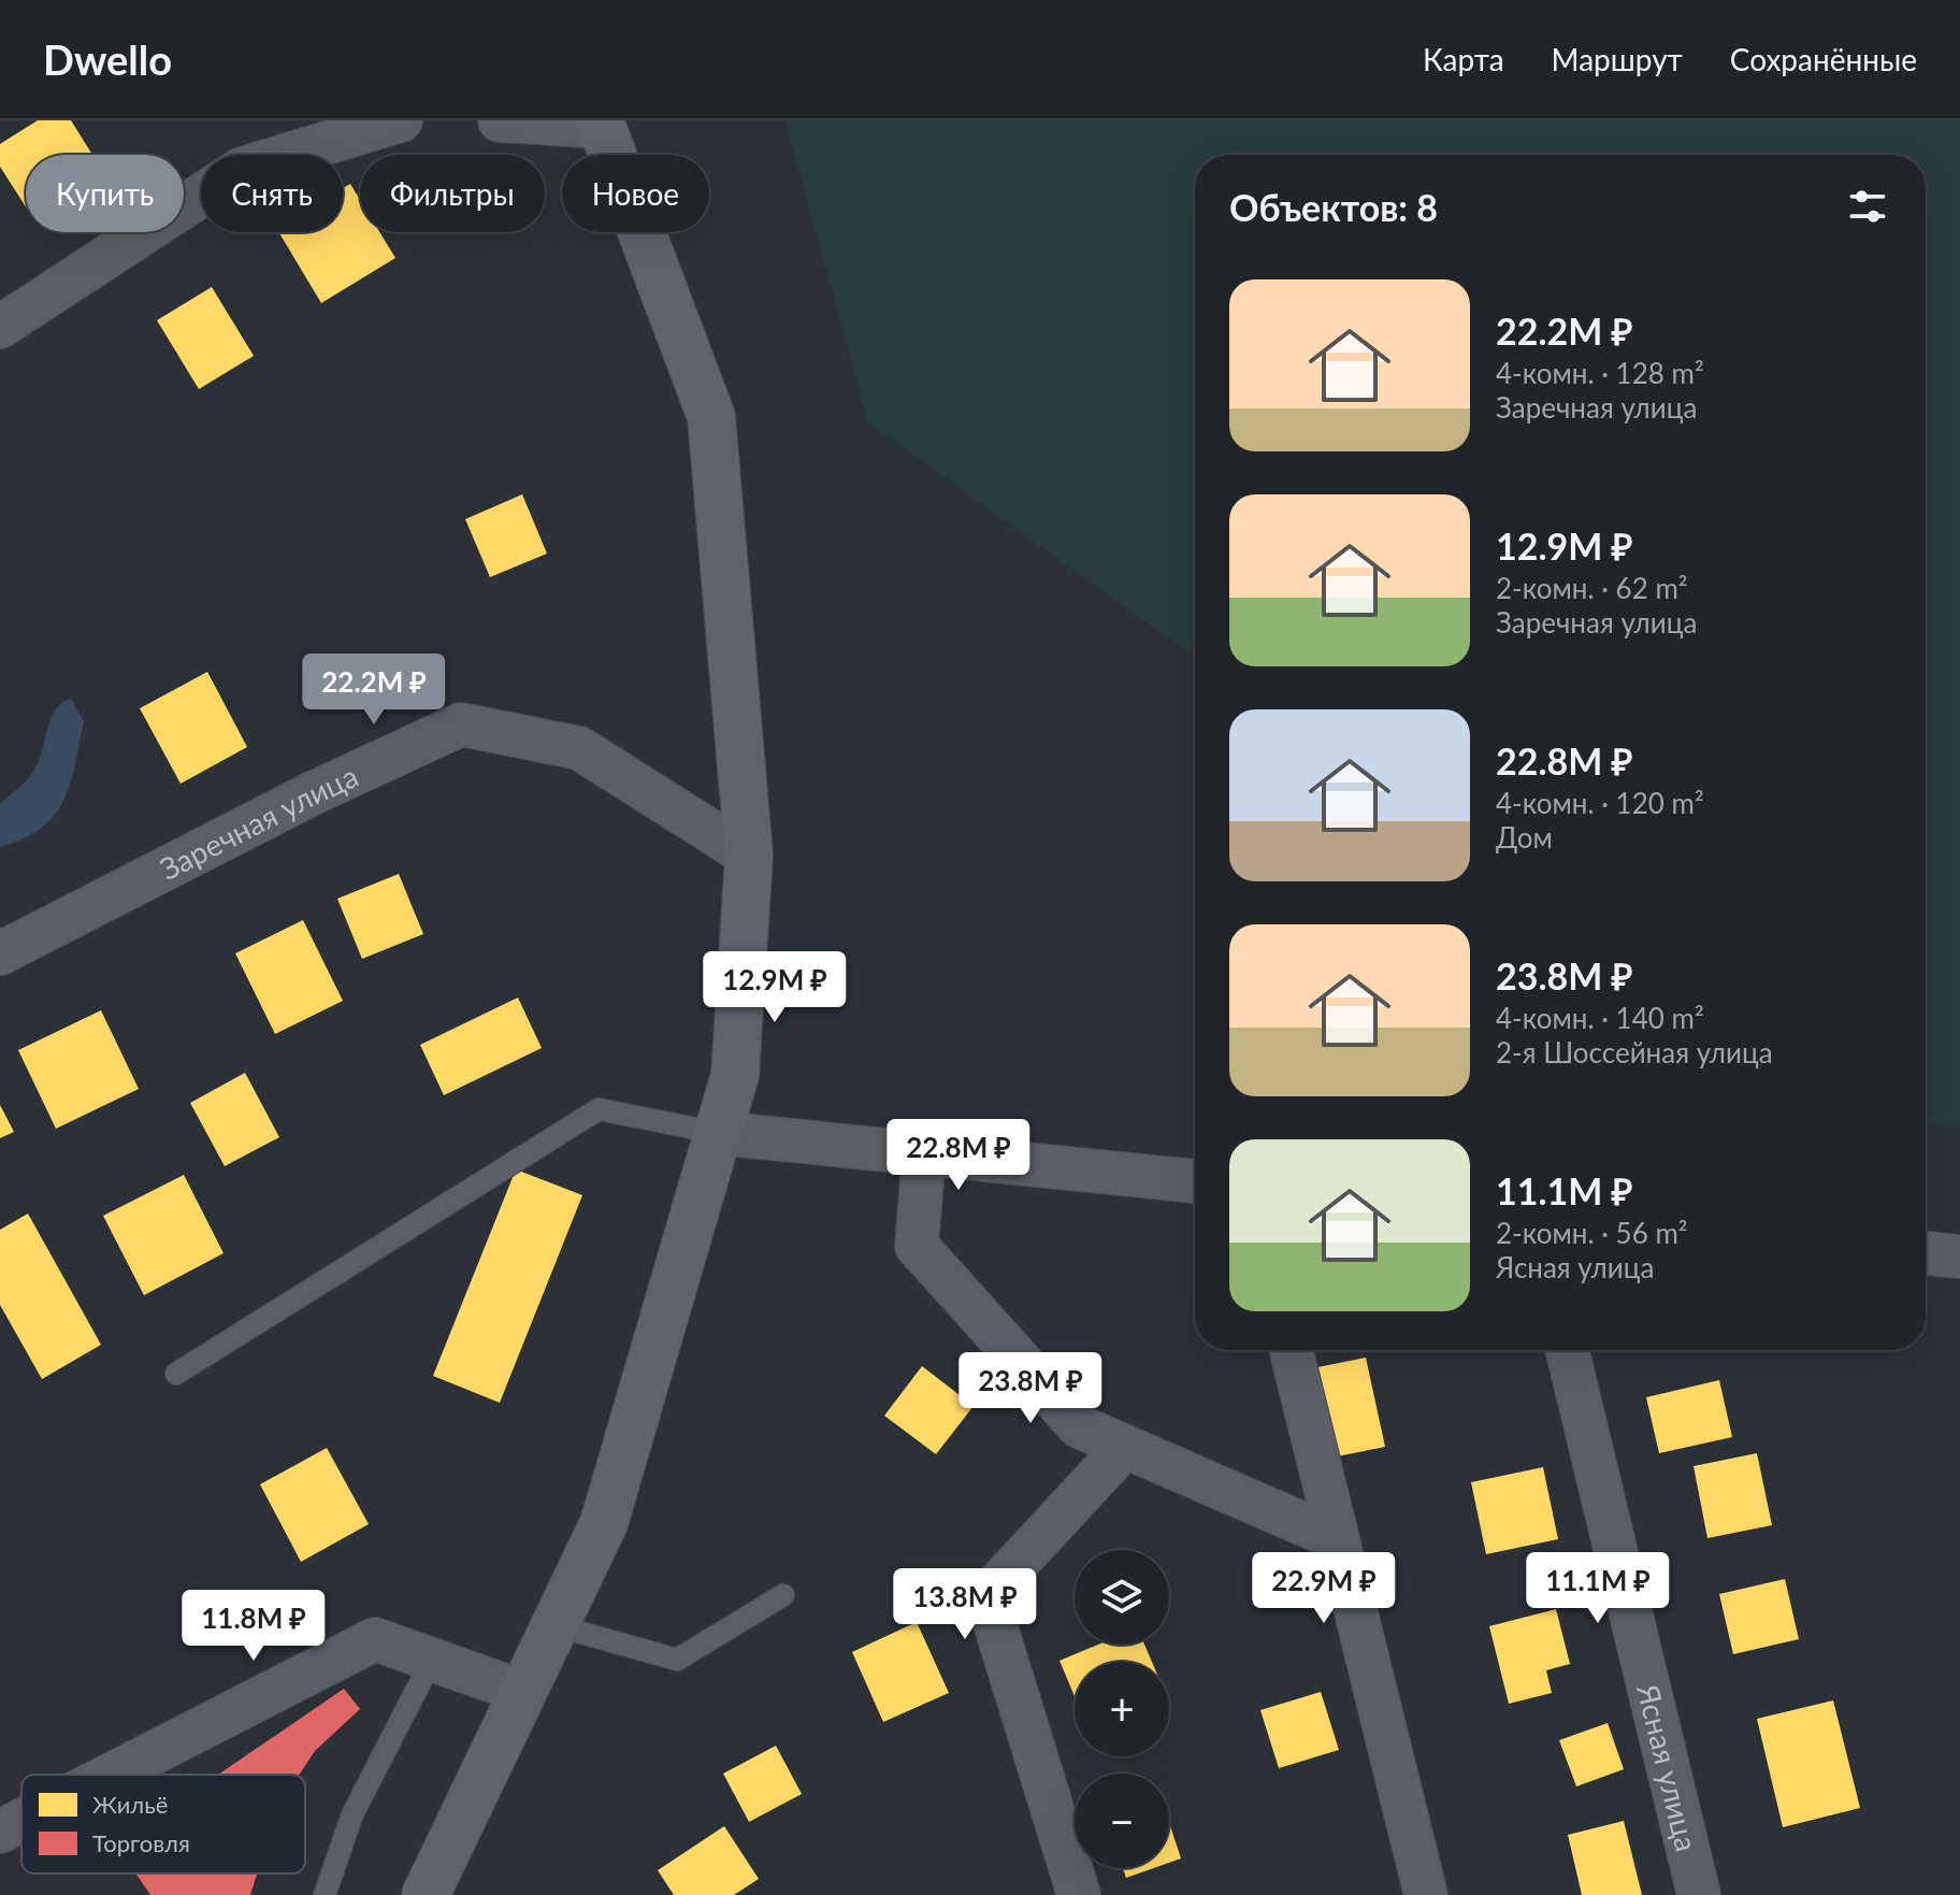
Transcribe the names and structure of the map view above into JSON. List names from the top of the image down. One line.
{"streets":{"street":["Заречная улица","Ясная улица"]},"legend":["Жильё","Торговля"],"page":{"header":"Dwello","nav":["Карта","Маршрут","Сохранённые"],"chip":["Купить","Снять","Фильтры","Новое"],"heading":"Объектов: 8","list":[{"name":"22.2M ₽","note":"4-комн. · 128 m² · Заречная улица"},{"name":"12.9M ₽","note":"2-комн. · 62 m² · Заречная улица"},{"name":"22.8M ₽","note":"4-комн. · 120 m² · Дом"},{"name":"23.8M ₽","note":"4-комн. · 140 m² · 2-я Шоссейная улица"},{"name":"11.1M ₽","note":"2-комн. · 56 m² · Ясная улица"}],"price":["22.2M ₽","12.9M ₽","22.8M ₽","23.8M ₽","22.9M ₽","11.1M ₽","13.8M ₽","11.8M ₽"],"map_buttons":["+","−"]}}
